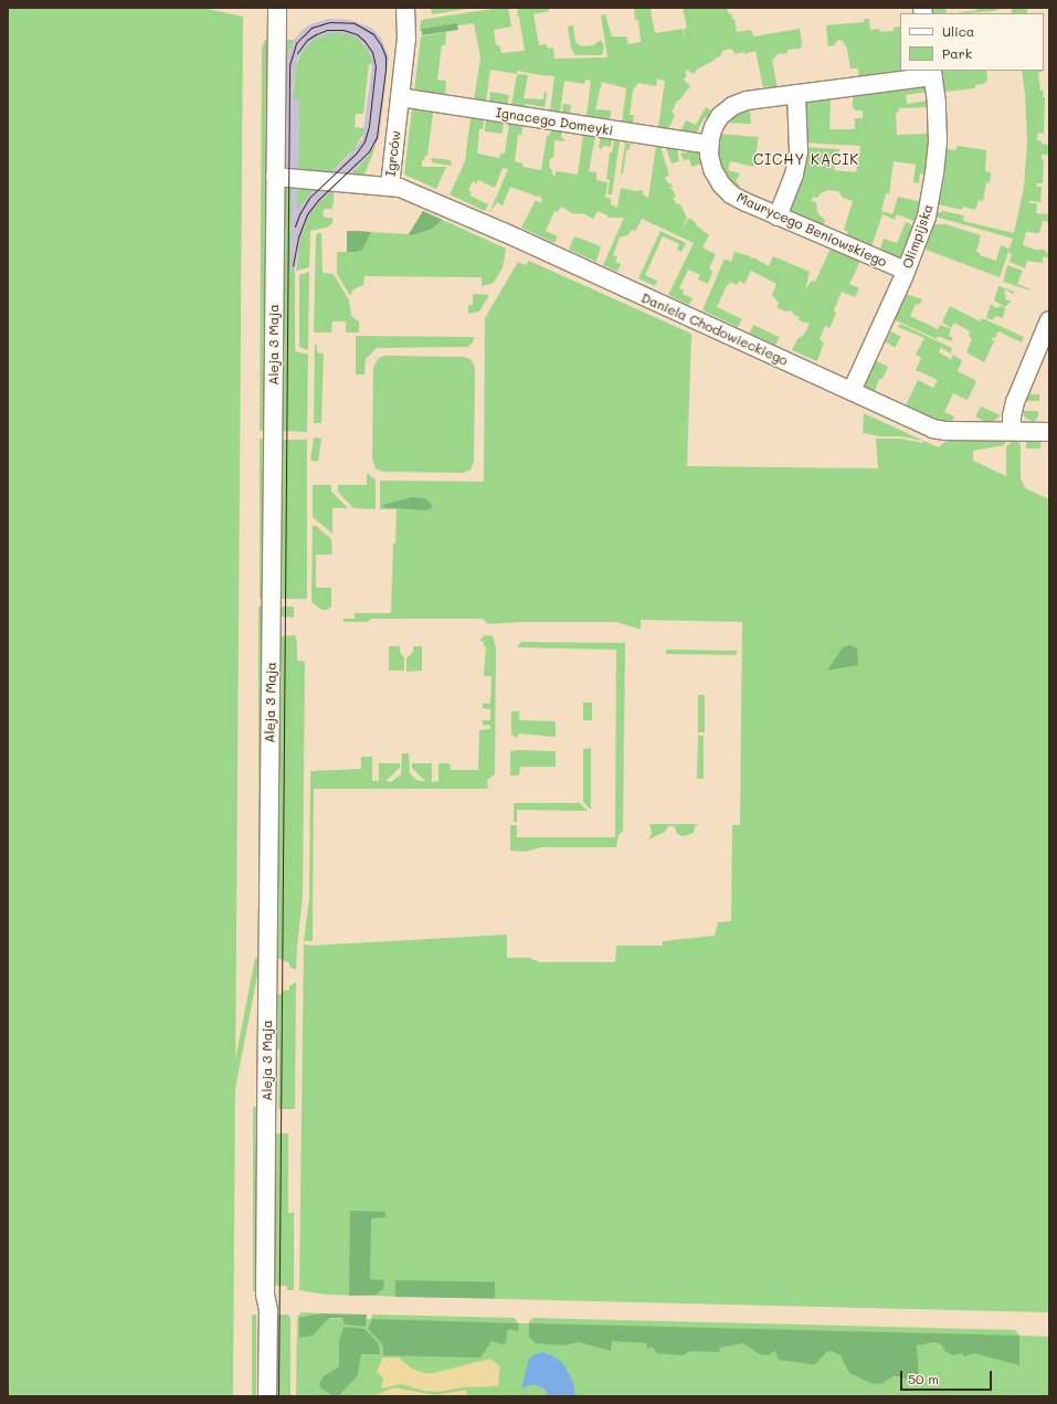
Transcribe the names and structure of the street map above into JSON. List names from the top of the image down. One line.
{"streets":{"street":["Ignacego Domeyki","Igrców","Maurycego Beniowskiego","Olimpijska","Daniela Chodowieckiego","Aleja 3 Maja"]},"crossings":[["Ignacego Domeyki","Igrców"],["Ignacego Domeyki","Maurycego Beniowskiego"],["Igrców","Daniela Chodowieckiego"],["Igrców","Aleja 3 Maja"],["Maurycego Beniowskiego","Olimpijska"],["Olimpijska","Daniela Chodowieckiego"]],"districts":["CICHY KĄCIK"],"legend":["Ulica","Park"],"scale_bar":"50 m"}
